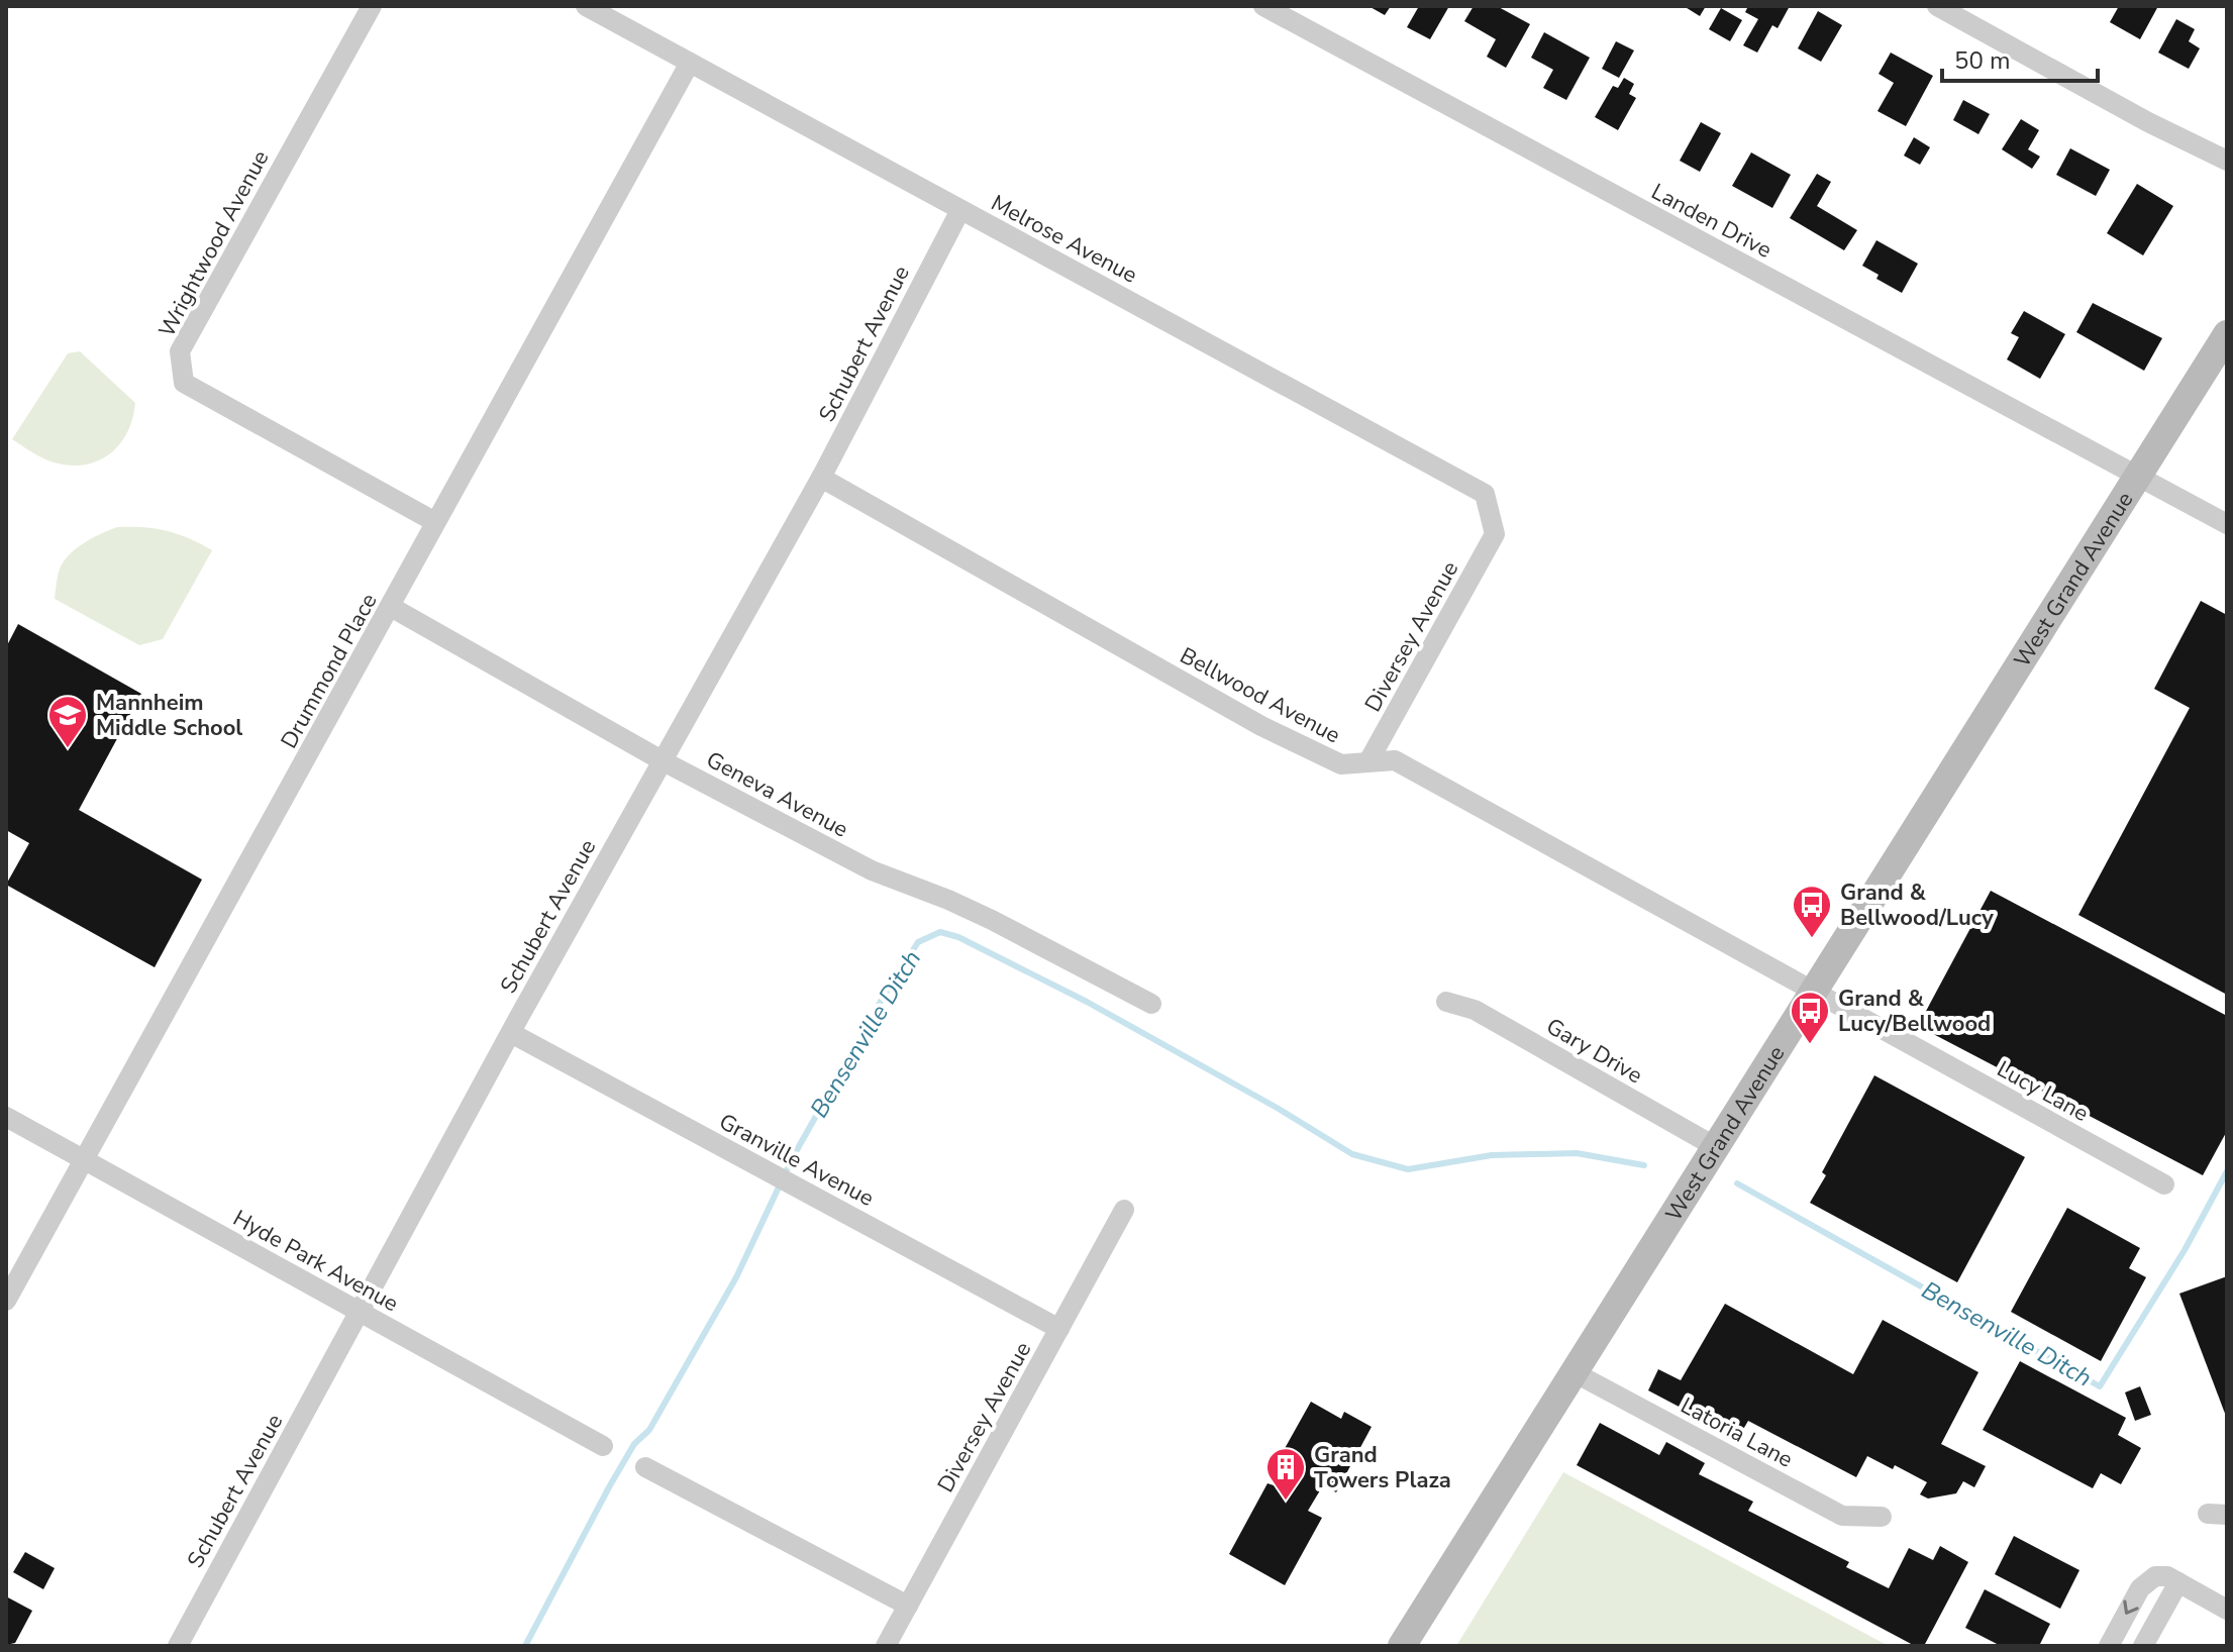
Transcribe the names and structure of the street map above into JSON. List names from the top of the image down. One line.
{"streets":{"main road":["West Grand Avenue"],"street":["Landen Drive","Melrose Avenue","Wrightwood Avenue","Schubert Avenue","Diversey Avenue","Drummond Place","Bellwood Avenue","Geneva Avenue","Gary Drive","Lucy Lane","Granville Avenue","Hyde Park Avenue","Latoria Lane"]},"crossings":[["Landen Drive","West Grand Avenue"],["Melrose Avenue","Schubert Avenue"],["Melrose Avenue","Diversey Avenue"],["Melrose Avenue","Drummond Place"],["Wrightwood Avenue","Drummond Place"],["Schubert Avenue","Bellwood Avenue"],["Schubert Avenue","Geneva Avenue"],["Schubert Avenue","Granville Avenue"],["Schubert Avenue","Hyde Park Avenue"],["West Grand Avenue","Bellwood Avenue"],["West Grand Avenue","Gary Drive"],["West Grand Avenue","Lucy Lane"],["West Grand Avenue","Latoria Lane"],["Diversey Avenue","Bellwood Avenue"],["Diversey Avenue","Granville Avenue"],["Drummond Place","Geneva Avenue"],["Drummond Place","Hyde Park Avenue"],["Bellwood Avenue","Lucy Lane"]],"water":["Bensenville Ditch"],"places":{"school or university":["Mannheim Middle School"],"bus stop":["Grand & Bellwood/Lucy","Grand & Lucy/Bellwood"],"building":["Grand Towers Plaza"]},"scale_bar":"50 m"}
